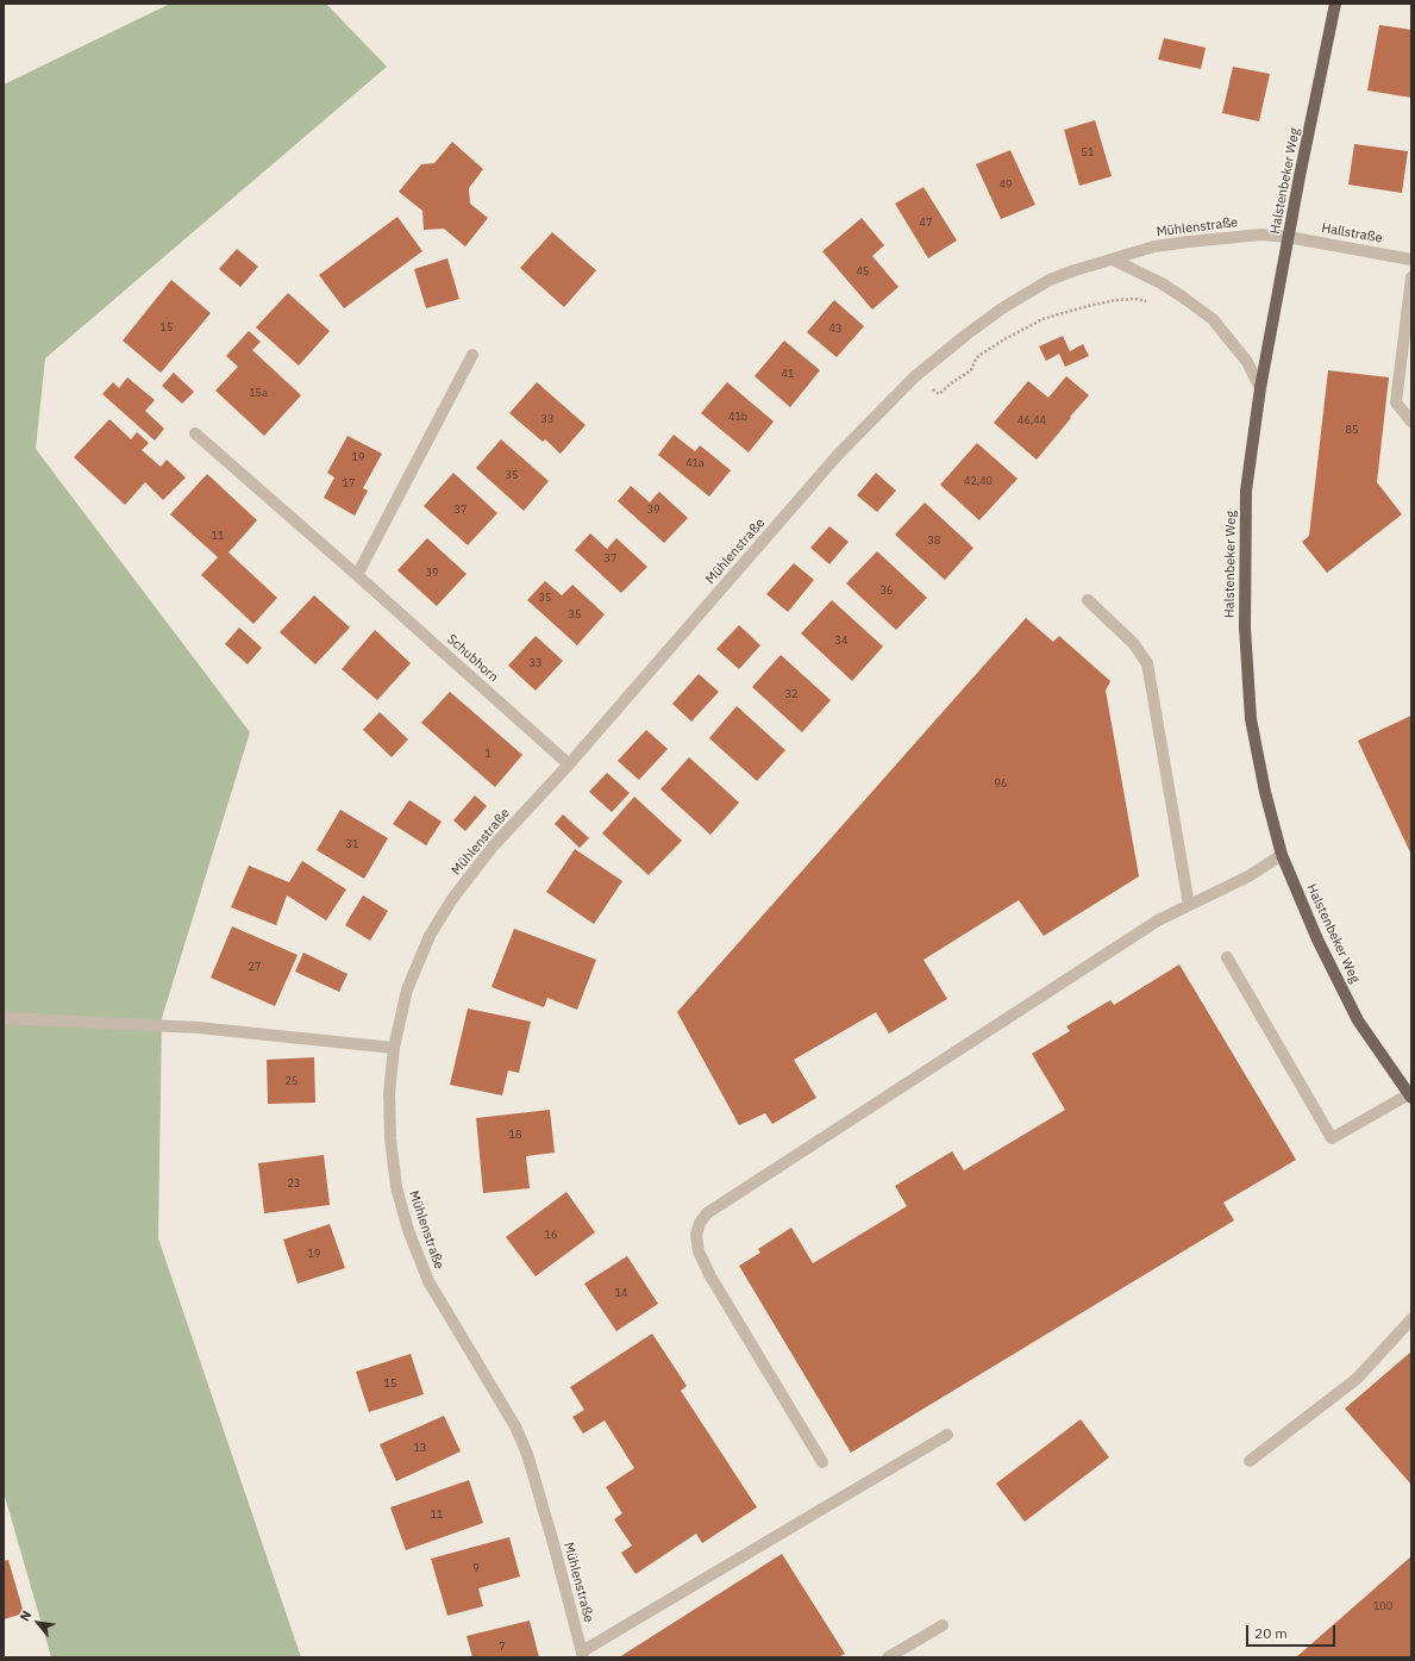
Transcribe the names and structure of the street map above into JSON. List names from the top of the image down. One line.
{"streets":{"main road":["Halstenbeker Weg"],"street":["Mühlenstraße","Hallstraße","Schubhorn"]},"crossings":[["Halstenbeker Weg","Mühlenstraße"],["Halstenbeker Weg","Hallstraße"],["Mühlenstraße","Hallstraße"],["Mühlenstraße","Schubhorn"]],"house_numbers":["51","49","47","45","15","43","41","15a","41b","33","46,44","85","19","41a","35","42,40","17","37","39","11","38","37","39","36","35","35","34","33","32","1","96","31","27","25","18","23","16","19","14","15","13","11","9","100","7"],"scale_bar":"20 m","north":"top left"}
